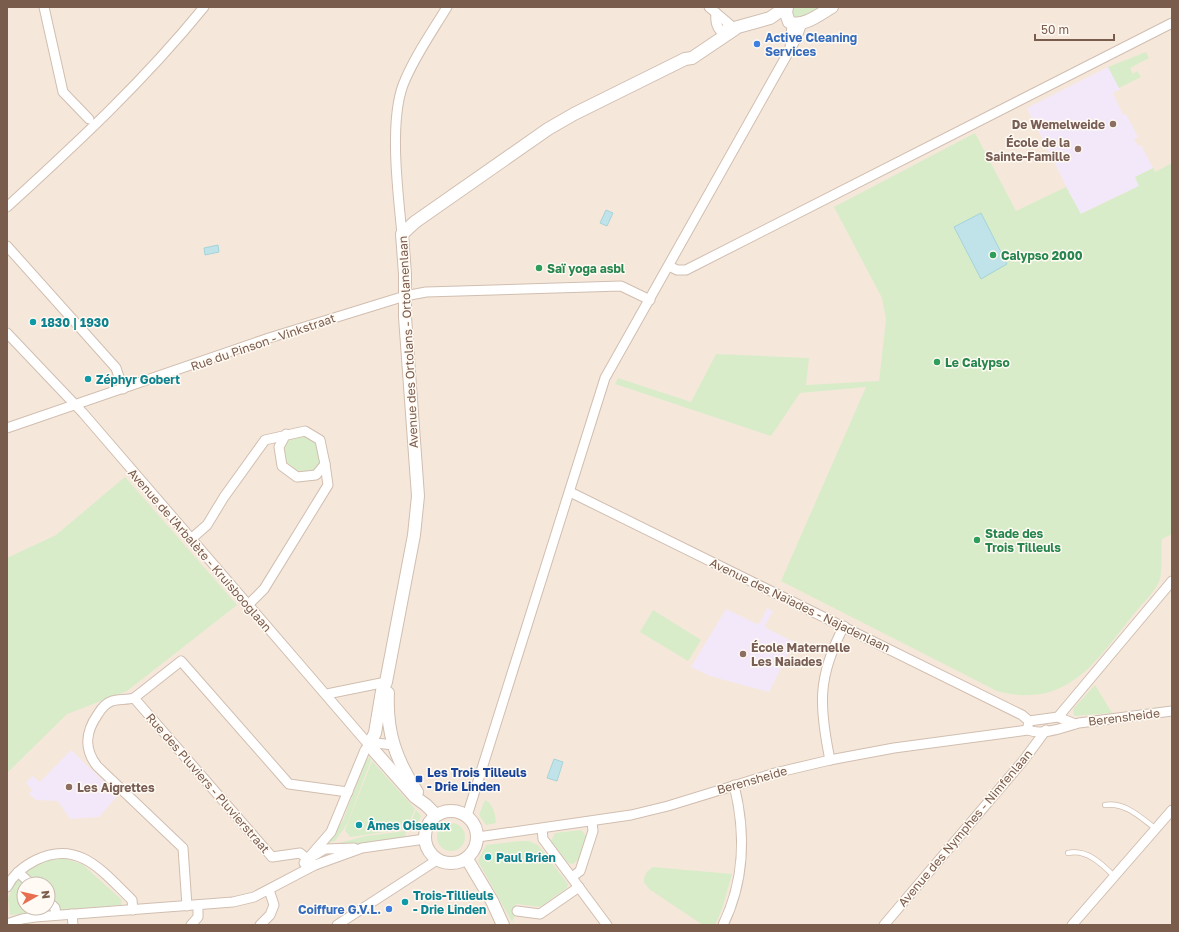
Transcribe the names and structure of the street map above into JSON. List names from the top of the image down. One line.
{"streets":{"street":["Rue du Pinson - Vinkstraat","Avenue des Ortolans - Ortolanenlaan","Avenue de l'Arbalète - Kruisbooglaan","Avenue des Naïades - Najadenlaan","Berensheide","Rue des Pluviers - Pluvierstraat","Avenue des Nymphes - Nimfenlaan"]},"crossings":[["Rue du Pinson - Vinkstraat","Avenue des Ortolans - Ortolanenlaan"],["Rue du Pinson - Vinkstraat","Avenue de l'Arbalète - Kruisbooglaan"],["Avenue des Ortolans - Ortolanenlaan","Avenue de l'Arbalète - Kruisbooglaan"],["Avenue de l'Arbalète - Kruisbooglaan","Berensheide"],["Avenue des Naïades - Najadenlaan","Berensheide"],["Berensheide","Avenue des Nymphes - Nimfenlaan"]],"places":{"other":["Active Cleaning Services","De Wemelweide","École de la Sainte-Famille","Calypso 2000","Saï yoga asbl","1830 | 1930","Le Calypso","Zéphyr Gobert","Stade des Trois Tilleuls","École Maternelle Les Naiades","Les Aigrettes","Âmes Oiseaux","Paul Brien","Trois-Tillieuls - Drie Linden","Coiffure G.V.L."],"transit":["Les Trois Tilleuls - Drie Linden"]},"scale_bar":"50 m","north":"right"}
